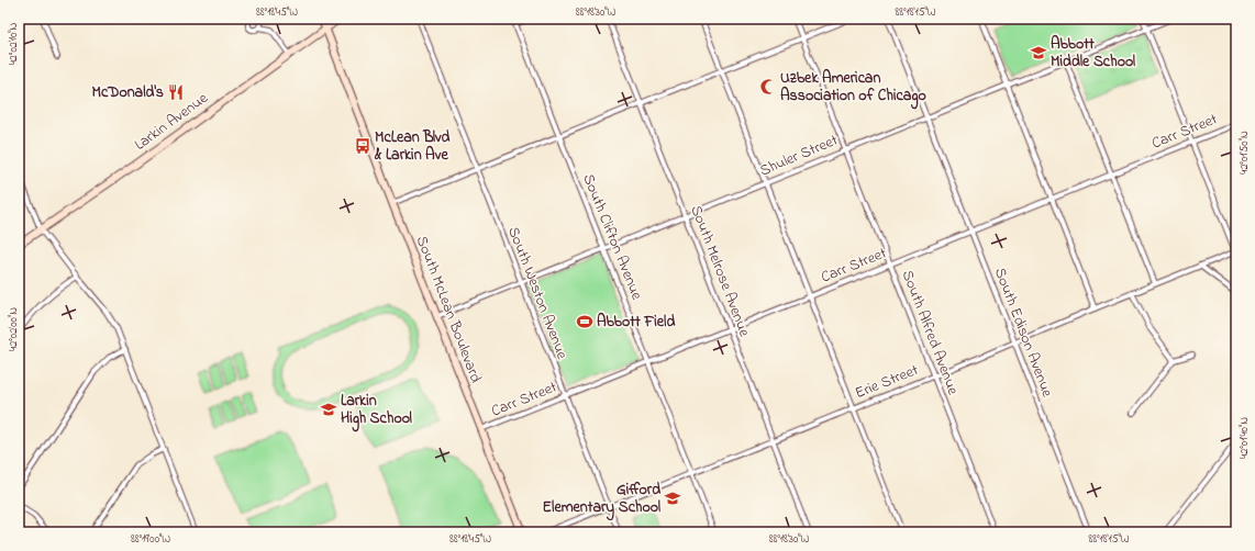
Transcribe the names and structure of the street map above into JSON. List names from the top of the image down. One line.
{"streets":{"main road":["Larkin Avenue","South McLean Boulevard"],"street":["Carr Street","Shuler Street","South Clifton Avenue","South Melrose Avenue","South Weston Avenue","South Alfred Avenue","South Edison Avenue","Erie Street"]},"crossings":[["Larkin Avenue","South McLean Boulevard"],["Carr Street","South Clifton Avenue"],["Carr Street","South Melrose Avenue"],["Carr Street","South Weston Avenue"],["Carr Street","South McLean Boulevard"],["Carr Street","South Alfred Avenue"],["Carr Street","South Edison Avenue"],["Shuler Street","South Clifton Avenue"],["Shuler Street","South Melrose Avenue"],["Shuler Street","South Weston Avenue"],["Shuler Street","South McLean Boulevard"],["Shuler Street","South Alfred Avenue"],["Shuler Street","South Edison Avenue"],["South Clifton Avenue","Erie Street"],["South Melrose Avenue","Erie Street"],["South Weston Avenue","Erie Street"],["South Alfred Avenue","Erie Street"],["South Edison Avenue","Erie Street"]],"places":{"school or university":["Abbott Middle School","Larkin High School","Gifford Elementary School"],"mosque":["Uzbek American Association of Chicago"],"restaurant":["McDonald's"],"bus stop":["McLean Blvd & Larkin Ave"],"sports":["Abbott Field"]},"coordinates":["88°18'45\"W","88°18'30\"W","88°18'15\"W","42°02'10\"N","42°01'50\"N","42°02'00\"N","42°01'40\"N","88°19'00\"W"]}
